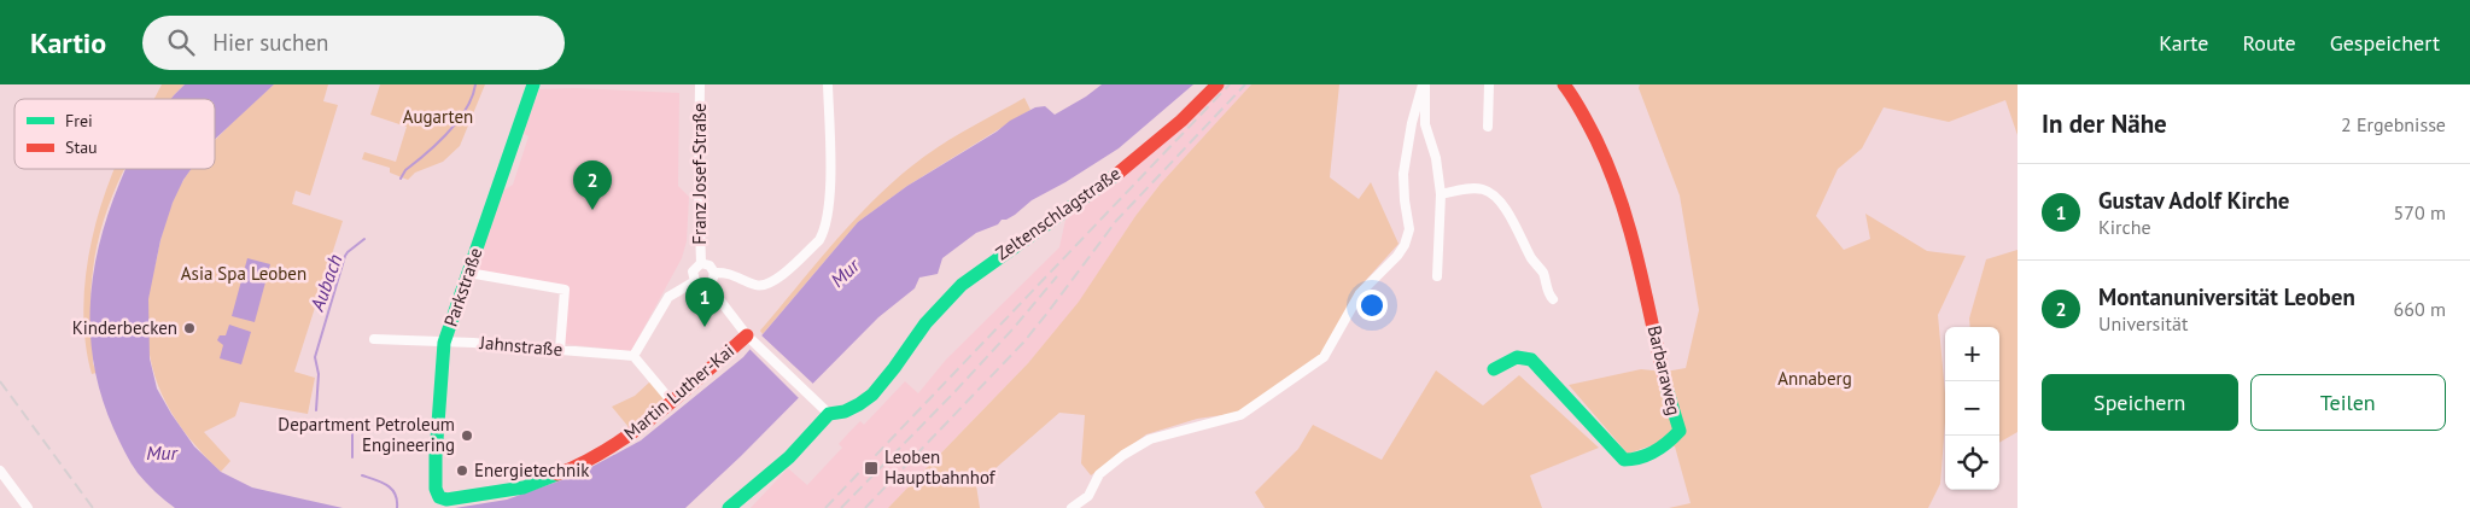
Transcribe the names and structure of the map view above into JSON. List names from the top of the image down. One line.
{"streets":{"street":["Franz Josef-Straße","Zeltenschlagstraße","Parkstraße","Jahnstraße","Barbaraweg","Martin Luther-Kai"]},"crossings":[["Parkstraße","Jahnstraße"],["Parkstraße","Martin Luther-Kai"]],"water":["Mur","Aubach"],"parks":["Augarten","Asia Spa Leoben","Annaberg"],"places":{"other":["Kinderbecken","Department Petroleum Engineering","Energietechnik"],"transit":["Leoben Hauptbahnhof"]},"legend":["Frei","Stau"],"page":{"header":"Kartio","search":"Hier suchen","nav":["Karte","Route","Gespeichert"],"heading":["In der Nähe","2 Ergebnisse"],"pins":["2","1"],"list":[{"mark":"1","name":"Gustav Adolf Kirche","note":"Kirche","value":"570 m"},{"mark":"2","name":"Montanuniversität Leoben","note":"Universität","value":"660 m"}],"map_buttons":["+","−"],"buttons":["Speichern","Teilen"]}}
